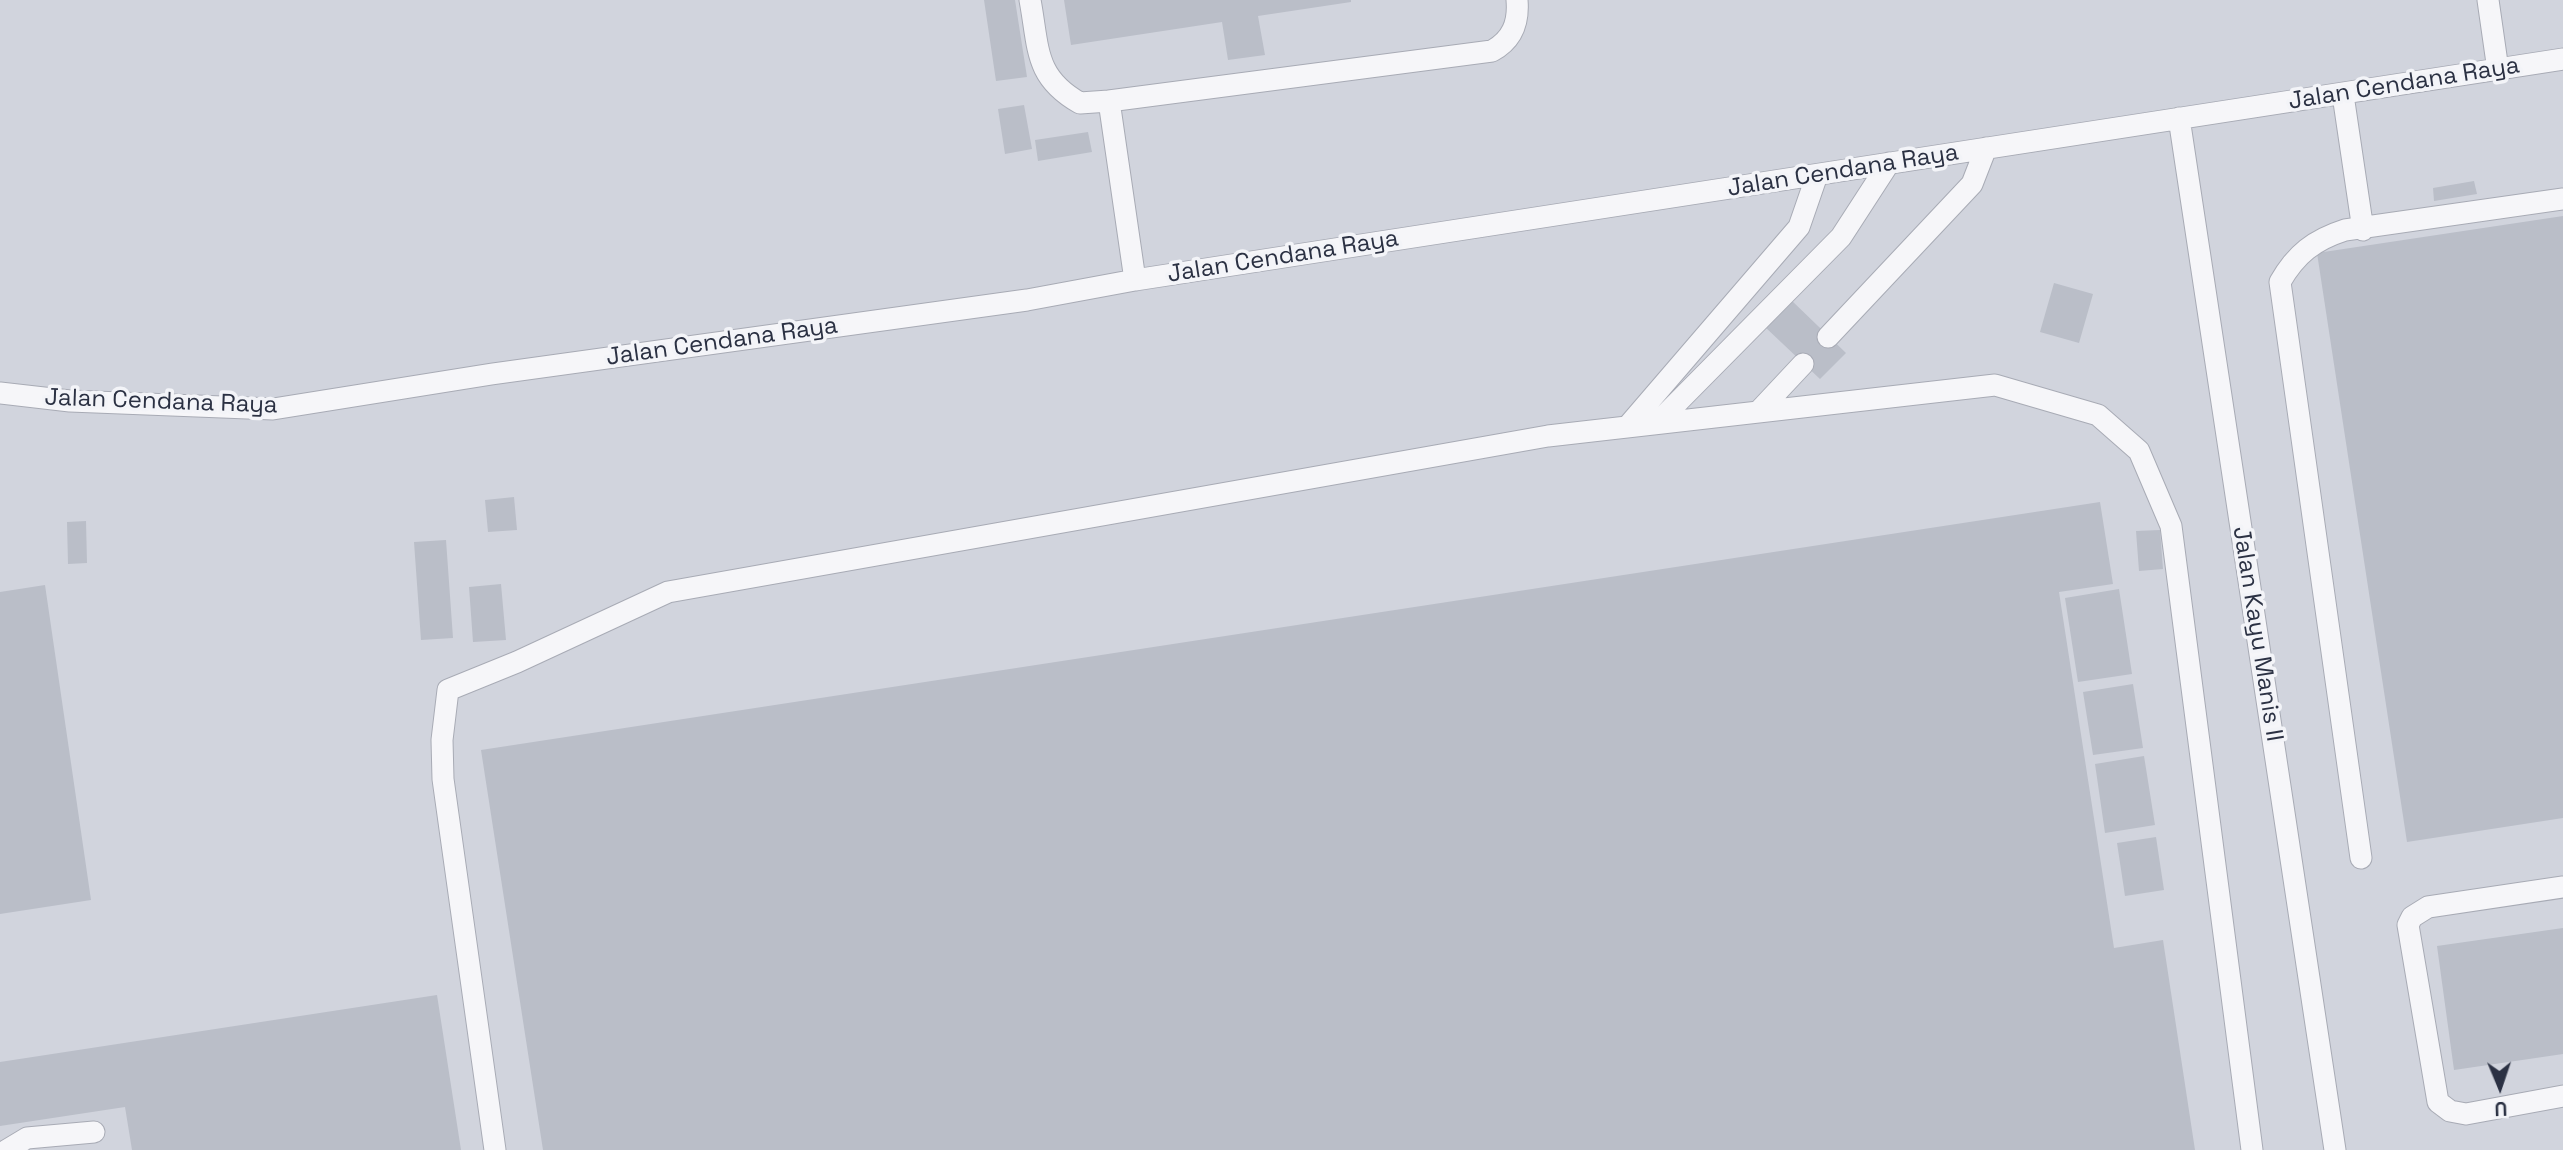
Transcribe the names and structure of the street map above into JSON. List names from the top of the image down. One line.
{"streets":{"lane":["Jalan Cendana Raya","Jalan Kayu Manis II"]},"crossings":[["Jalan Cendana Raya","Jalan Kayu Manis II"]],"north":"bottom"}
